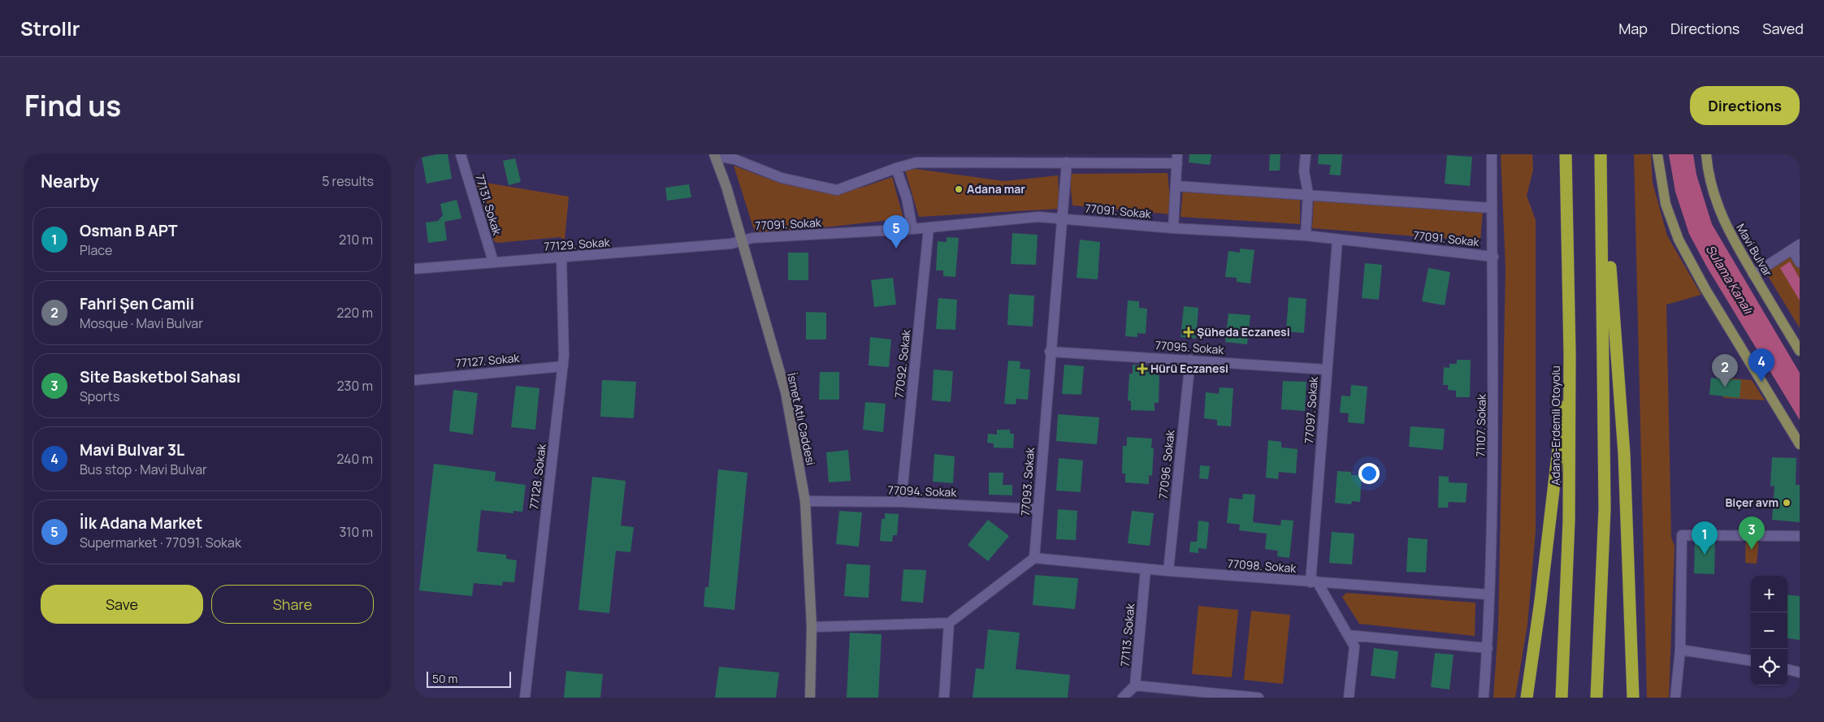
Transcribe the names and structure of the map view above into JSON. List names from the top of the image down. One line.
{"streets":{"highway":["Adana-Erdemli Otoyolu"],"main road":["Mavi Bulvar","İsmet Atlı Caddesi"],"street":["77131. Sokak","77091. Sokak","77129. Sokak","77095. Sokak","77127. Sokak","77092. Sokak","77097. Sokak","71107. Sokak","77096. Sokak","77128. Sokak","77093. Sokak","77094. Sokak","77098. Sokak","77113. Sokak"]},"crossings":[["77131. Sokak","77129. Sokak"],["77091. Sokak","77129. Sokak"],["77091. Sokak","77092. Sokak"],["77091. Sokak","77097. Sokak"],["77091. Sokak","İsmet Atlı Caddesi"],["77091. Sokak","71107. Sokak"],["77091. Sokak","77093. Sokak"],["77129. Sokak","İsmet Atlı Caddesi"],["77129. Sokak","77128. Sokak"],["77095. Sokak","77097. Sokak"],["77095. Sokak","77096. Sokak"],["77095. Sokak","77093. Sokak"],["77127. Sokak","77128. Sokak"],["77092. Sokak","77094. Sokak"],["77097. Sokak","77098. Sokak"],["İsmet Atlı Caddesi","77094. Sokak"],["71107. Sokak","77098. Sokak"],["77096. Sokak","77098. Sokak"],["77093. Sokak","77094. Sokak"],["77093. Sokak","77098. Sokak"],["77098. Sokak","77113. Sokak"]],"water":["Sulama Kanalı"],"places":{"other":["Adana mar","Biçer avm"],"health":["Şüheda Eczanesi","Hürü Eczanesi"]},"scale_bar":"50 m","page":{"header":"Strollr","nav":["Map","Directions","Saved"],"title":"Find us","buttons":["Directions",["Save","Share"]],"heading":["Nearby","5 results"],"list":[{"mark":"1","name":"Osman B APT","note":"Place","value":"210 m"},{"mark":"2","name":"Fahri Şen Camii","note":"Mosque · Mavi Bulvar","value":"220 m"},{"mark":"3","name":"Site Basketbol Sahası","note":"Sports","value":"230 m"},{"mark":"4","name":"Mavi Bulvar 3L","note":"Bus stop · Mavi Bulvar","value":"240 m"},{"mark":"5","name":"İlk Adana Market","note":"Supermarket · 77091. Sokak","value":"310 m"}],"pins":["5","4","2","3","1"],"map_buttons":["+","−"],"scale":"50 m"}}
